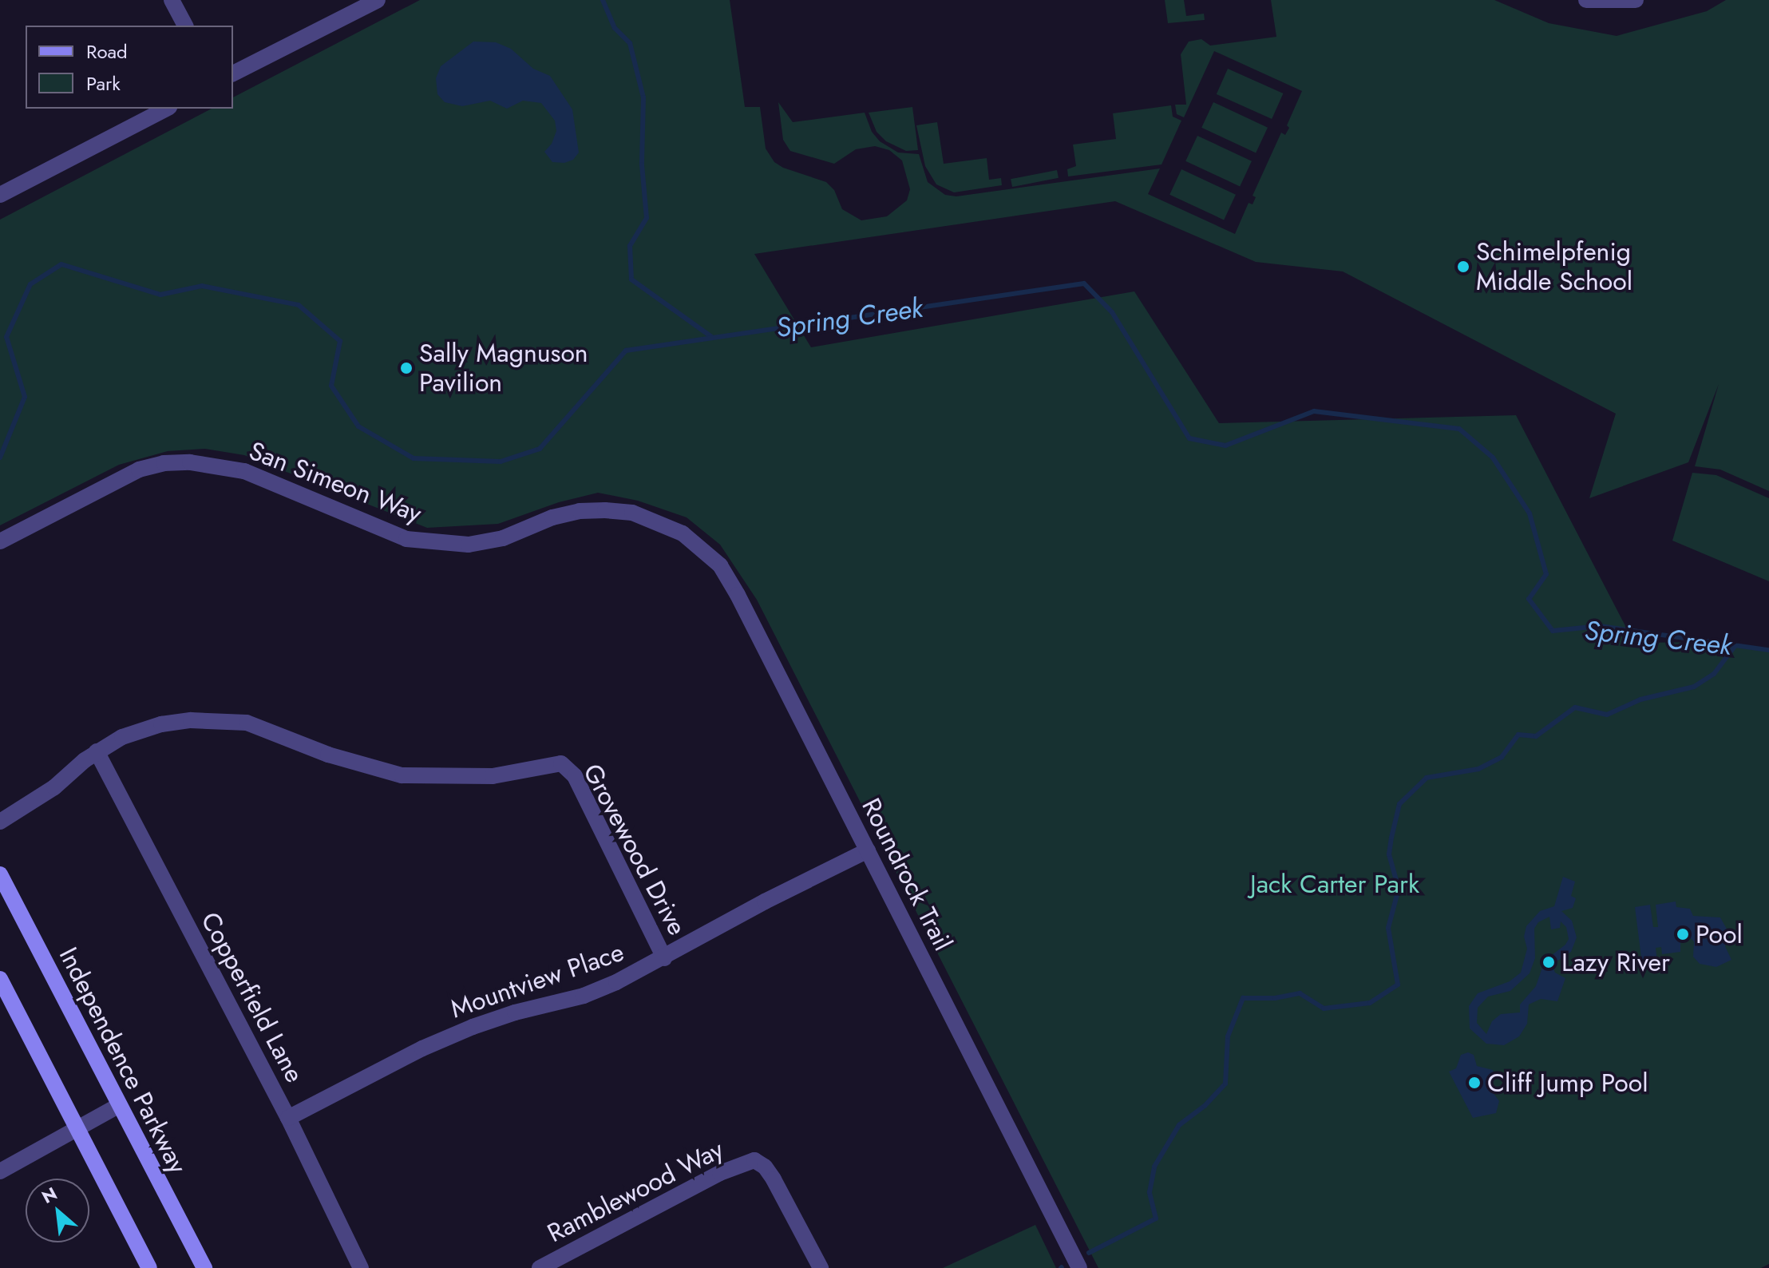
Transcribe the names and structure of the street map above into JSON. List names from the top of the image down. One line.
{"streets":{"main road":["Independence Parkway"],"street":["San Simeon Way","Grovewood Drive","Roundrock Trail","Mountview Place","Copperfield Lane","Ramblewood Way"]},"crossings":[["San Simeon Way","Roundrock Trail"],["Grovewood Drive","Mountview Place"],["Grovewood Drive","Copperfield Lane"],["Roundrock Trail","Mountview Place"],["Mountview Place","Copperfield Lane"]],"water":["Spring Creek"],"parks":["Jack Carter Park"],"places":["Schimelpfenig Middle School","Sally Magnuson Pavilion","Pool","Lazy River","Cliff Jump Pool"],"legend":["Road","Park"],"north":"top left"}
